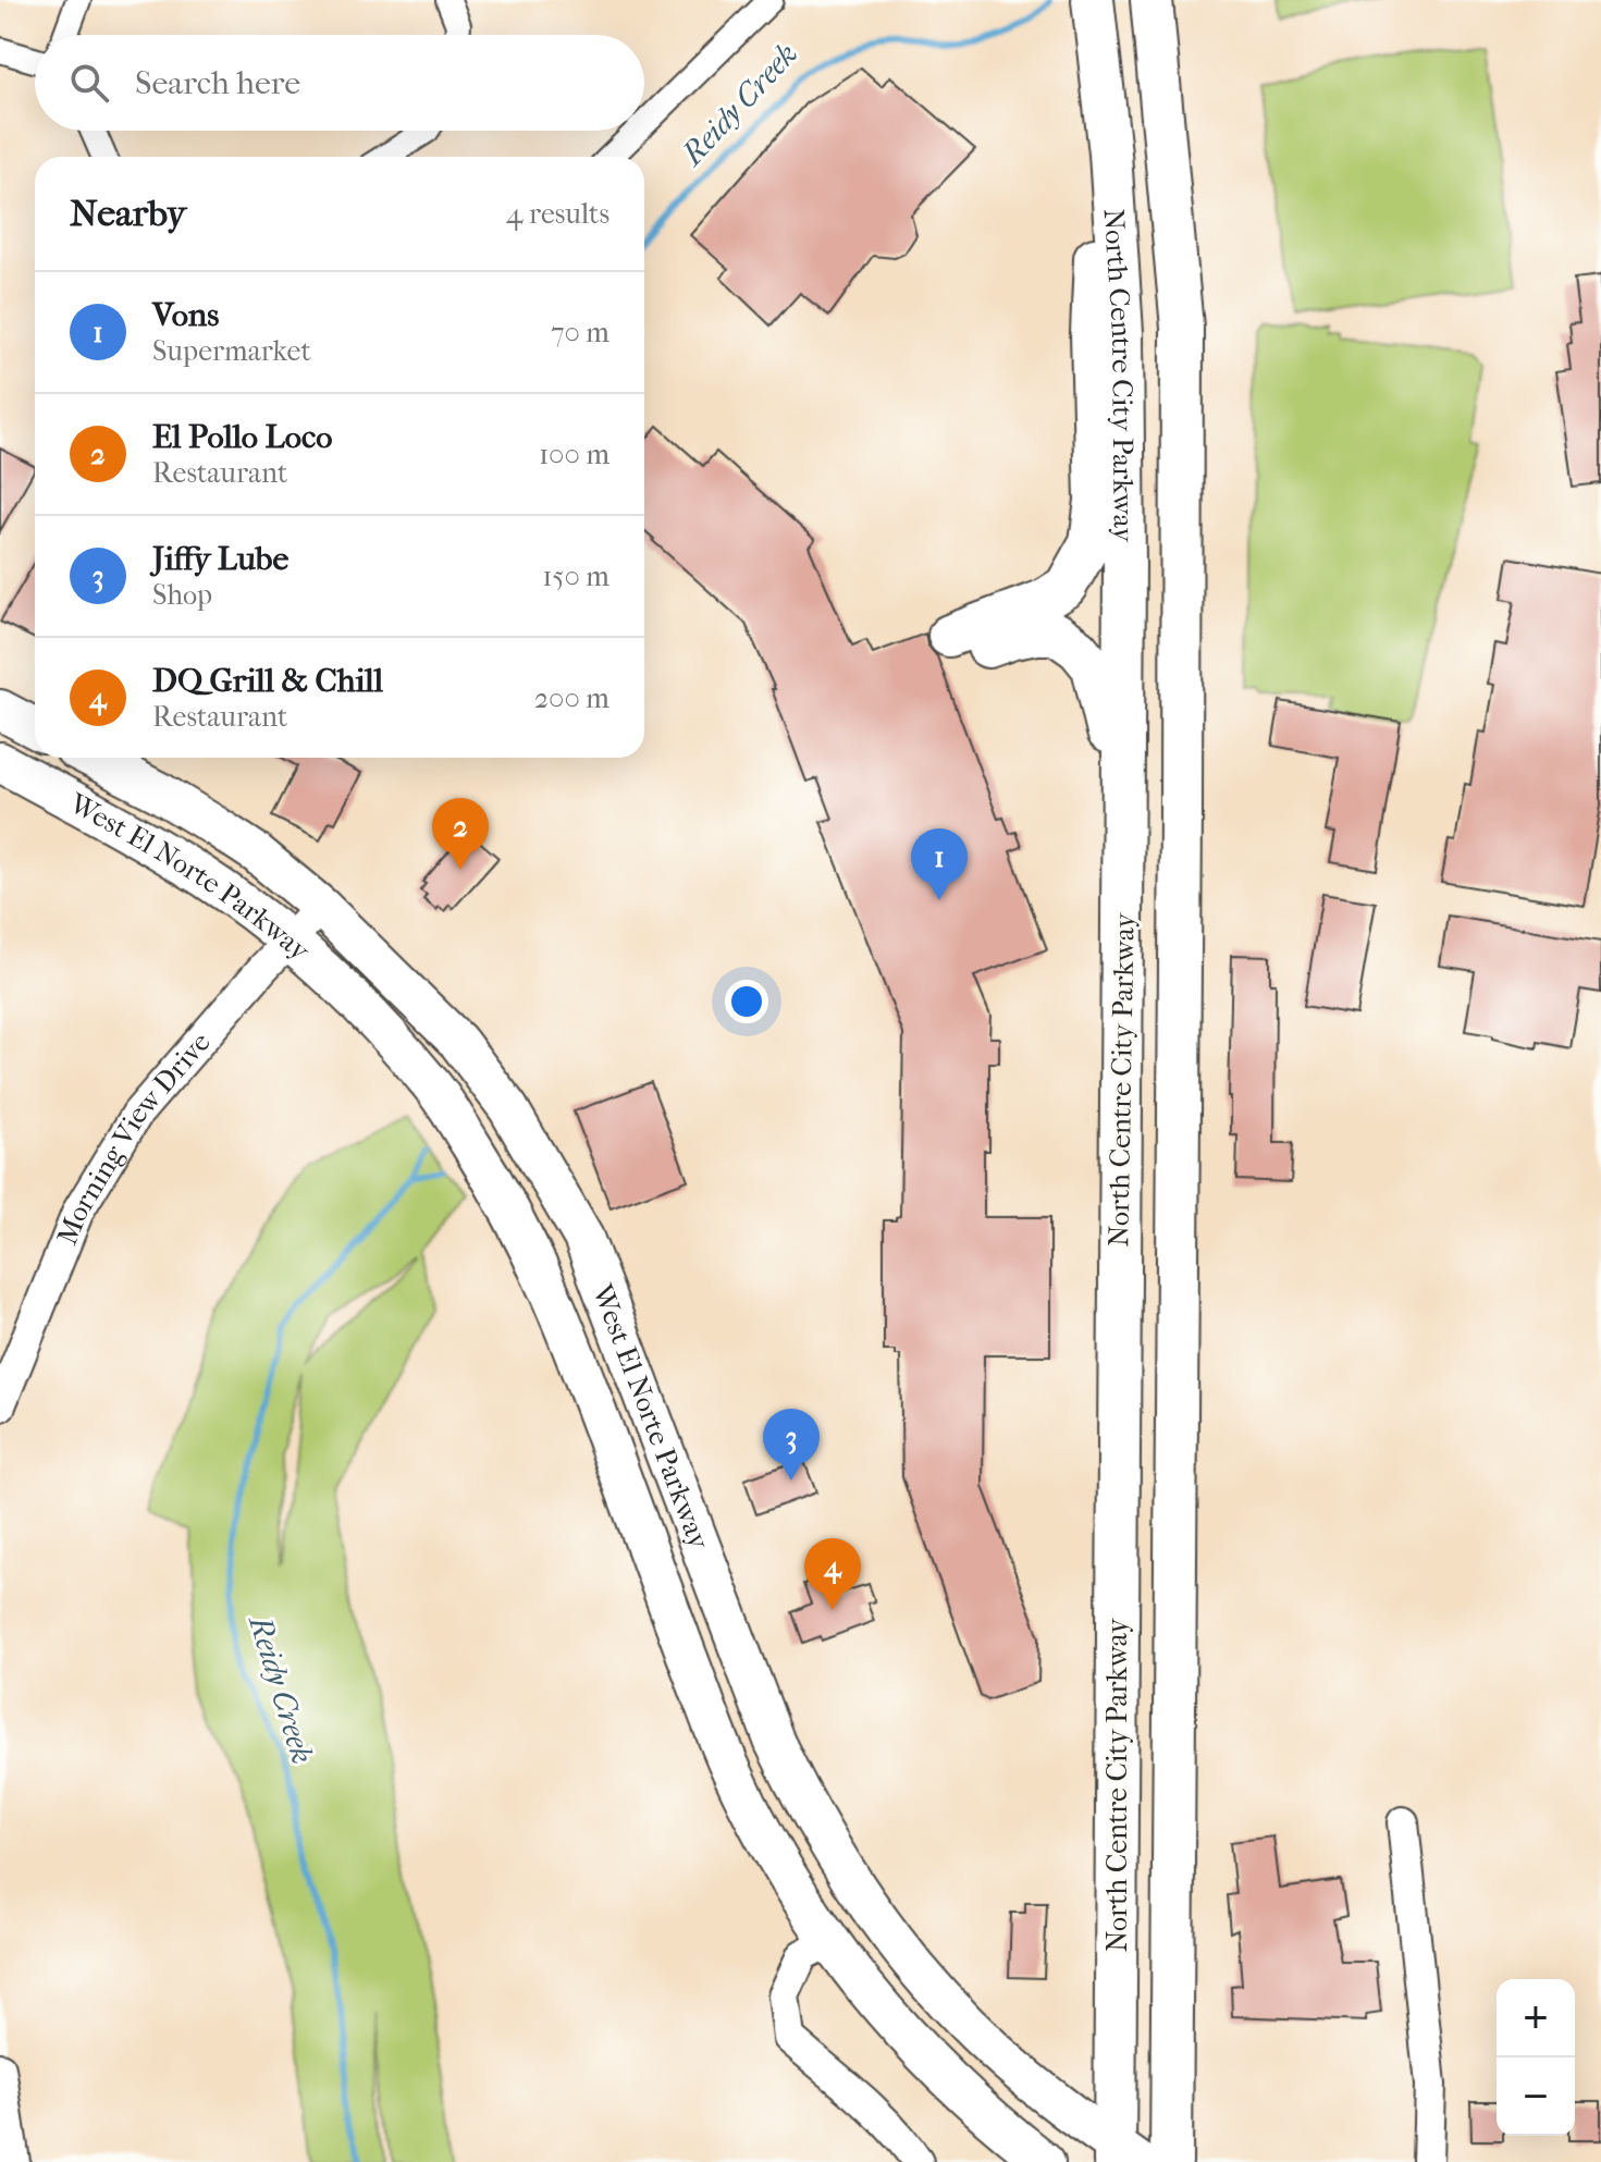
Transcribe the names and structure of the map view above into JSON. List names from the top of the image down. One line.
{"streets":{"highway":["North Centre City Parkway"],"main road":["West El Norte Parkway"],"street":["Morning View Drive"]},"crossings":[["North Centre City Parkway","West El Norte Parkway"],["West El Norte Parkway","Morning View Drive"]],"water":["Reidy Creek"],"page":{"search":"Search here","heading":["Nearby","4 results"],"list":[{"mark":"1","name":"Vons","note":"Supermarket","value":"70 m"},{"mark":"2","name":"El Pollo Loco","note":"Restaurant","value":"100 m"},{"mark":"3","name":"Jiffy Lube","note":"Shop","value":"150 m"},{"mark":"4","name":"DQ Grill & Chill","note":"Restaurant","value":"200 m"}],"pins":["2","1","3","4"],"map_buttons":["+","−"]}}
